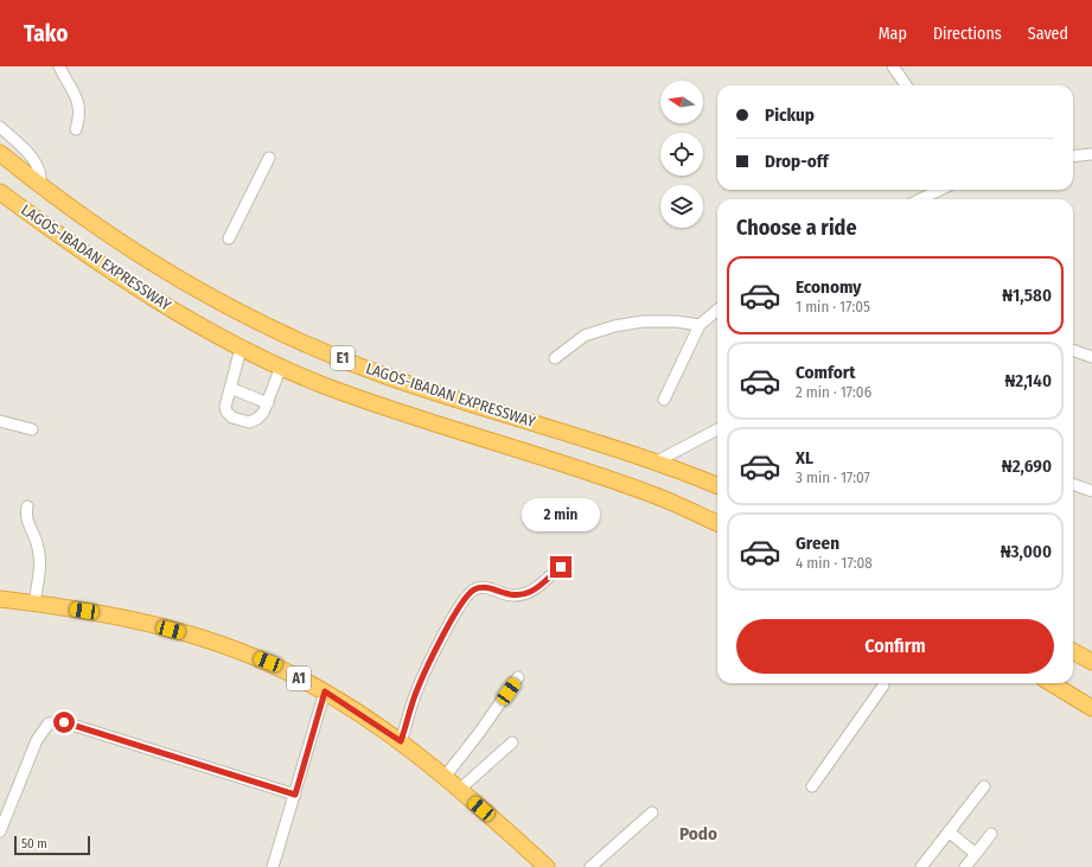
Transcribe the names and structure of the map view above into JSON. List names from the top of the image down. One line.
{"streets":{"highway":["LAGOS-IBADAN EXPRESSWAY","E1","A1"]},"districts":["Podo"],"scale_bar":"50 m","north":"left","page":{"header":"Tako","nav":["Map","Directions","Saved"],"banner":["Pickup","Drop-off"],"heading":"Choose a ride","list":[{"name":"Economy","note":"1 min · 17:05","value":"₦1,580"},{"name":"Comfort","note":"2 min · 17:06","value":"₦2,140"},{"name":"XL","note":"3 min · 17:07","value":"₦2,690"},{"name":"Green","note":"4 min · 17:08","value":"₦3,000"}],"bubble":"2 min","buttons":"Confirm","scale":"50 m"}}
